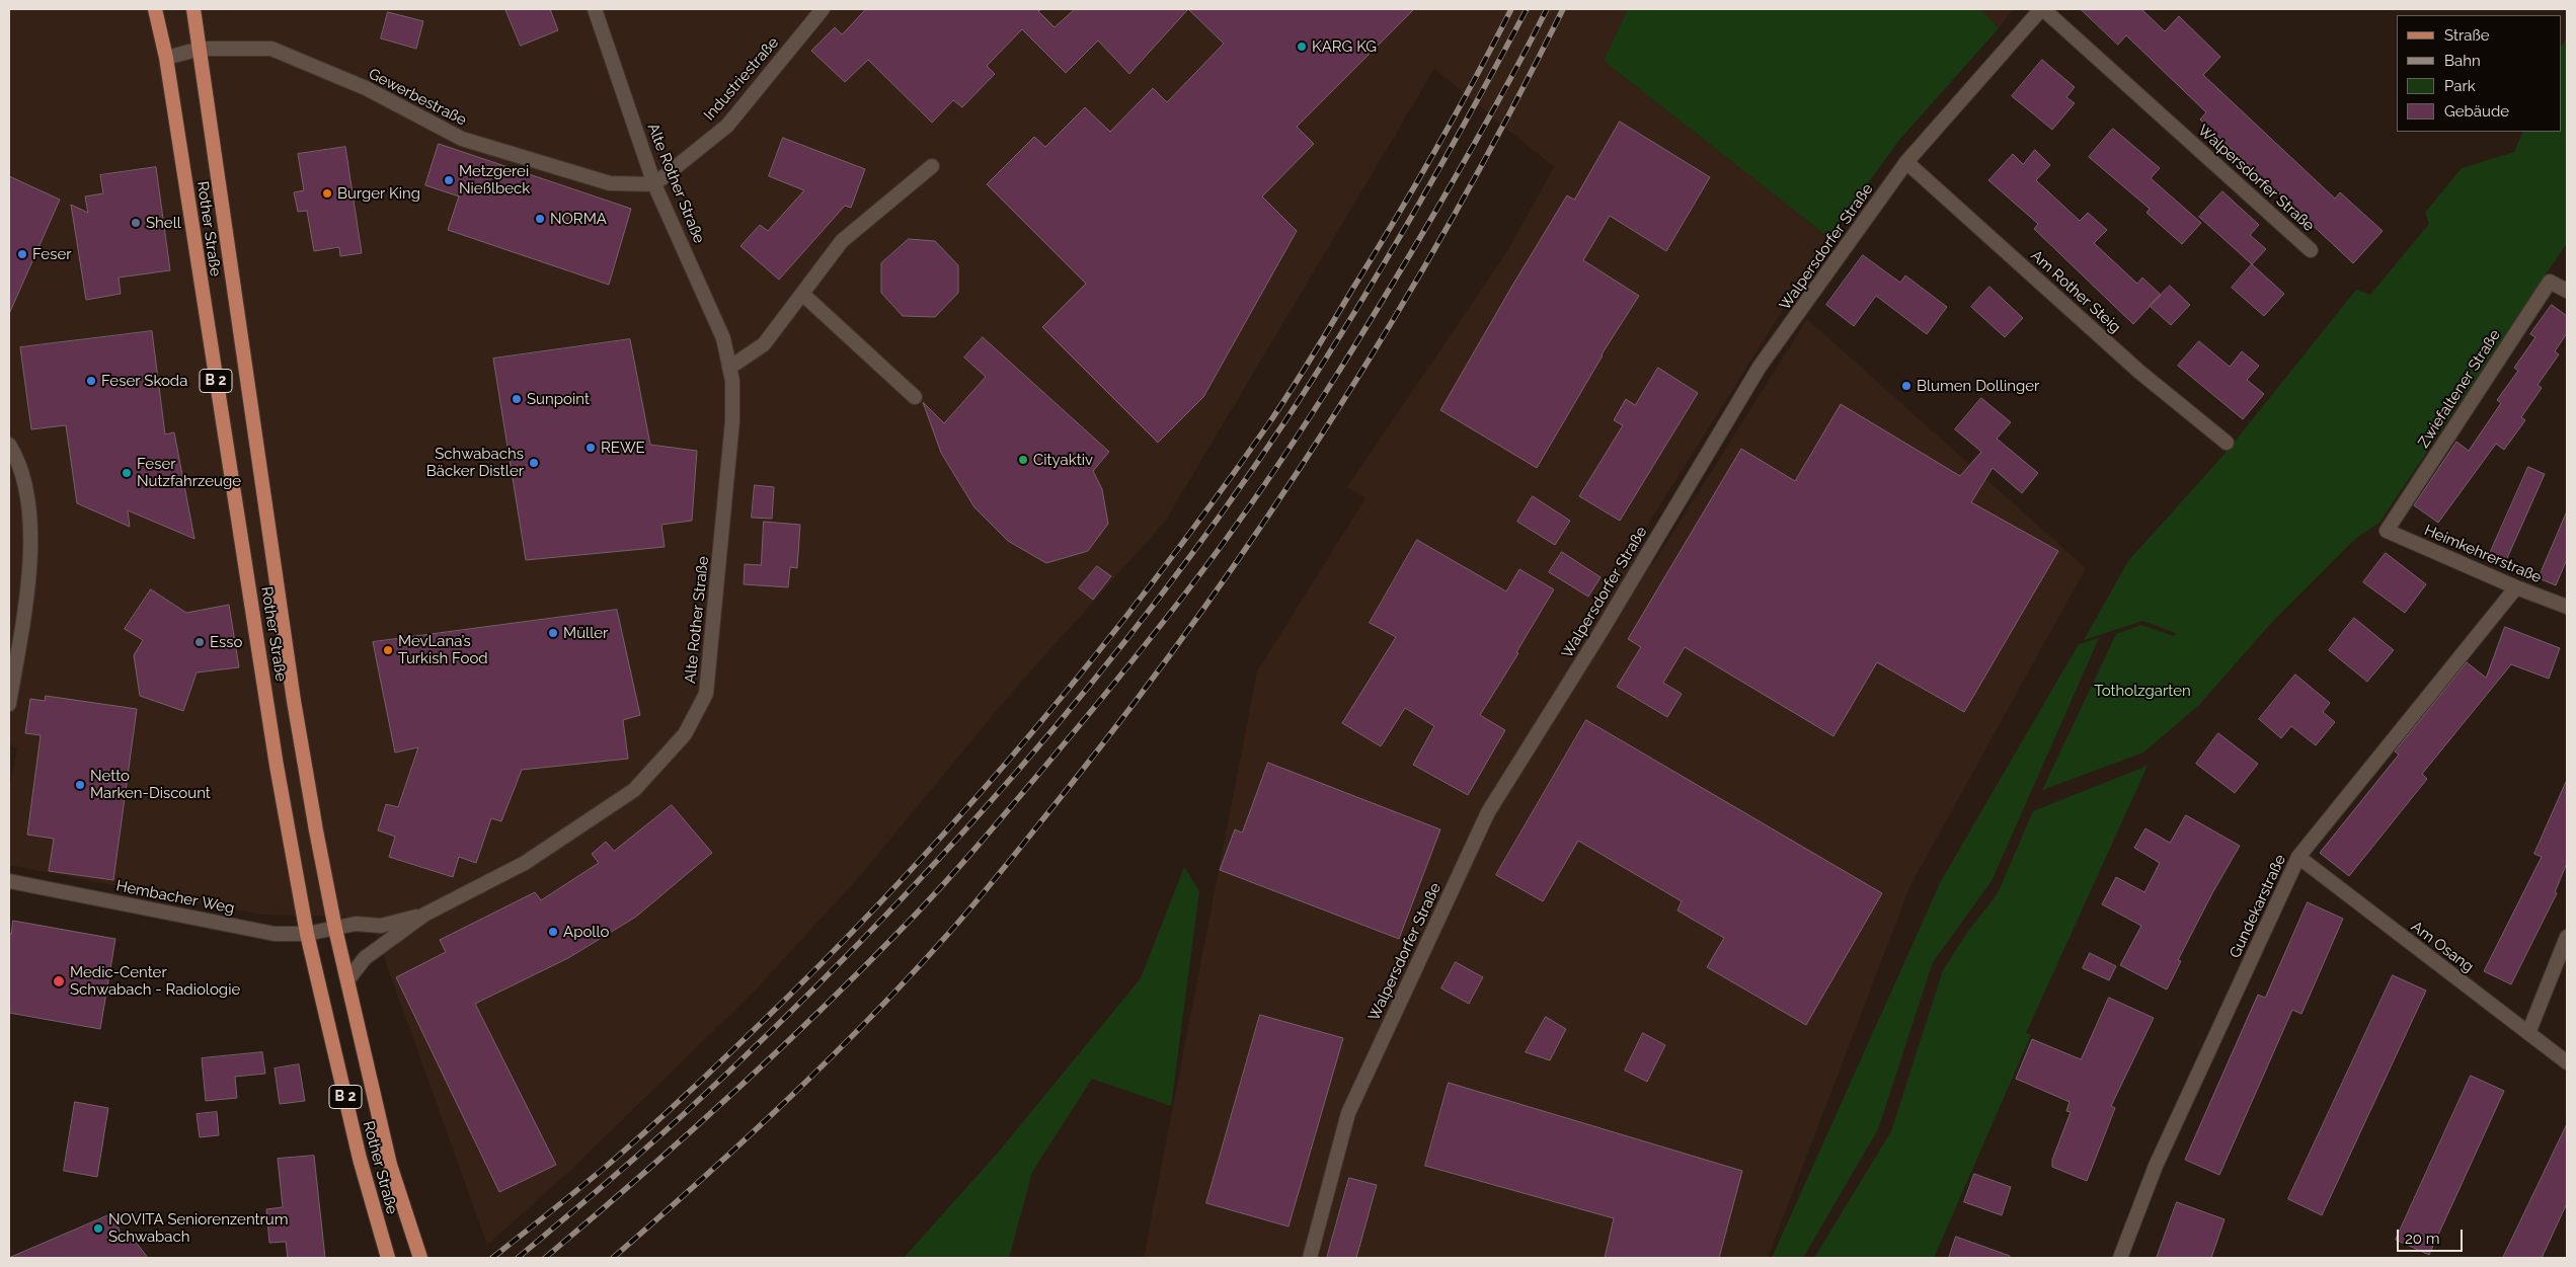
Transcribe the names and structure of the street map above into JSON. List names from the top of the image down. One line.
{"streets":{"main road":["Rother Straße","B 2"],"street":["Industriestraße","Gewerbestraße","Walpersdorfer Straße","Alte Rother Straße","Am Rother Steig","Zwiefaltener Straße","Heimkehrerstraße","Hembacher Weg","Gundekarstraße","Am Osang"]},"crossings":[["Industriestraße","Gewerbestraße"],["Industriestraße","Alte Rother Straße"],["Gewerbestraße","Alte Rother Straße"],["Gewerbestraße","Rother Straße"],["Walpersdorfer Straße","Am Rother Steig"],["Alte Rother Straße","Rother Straße"],["Alte Rother Straße","Hembacher Weg"],["Rother Straße","Hembacher Weg"],["Zwiefaltener Straße","Heimkehrerstraße"],["Heimkehrerstraße","Gundekarstraße"],["Gundekarstraße","Am Osang"]],"parks":["Totholzgarten"],"places":["KARG KG","Metzgerei Nießlbeck","Burger King","NORMA","Shell","Feser","Feser Skoda","Blumen Dollinger","Sunpoint","REWE","Cityaktiv","Schwabachs Bäcker Distler","Feser Nutzfahrzeuge","Müller","Esso","MevLana’s Turkish Food","Netto Marken-Discount","Apollo","Medic-Center Schwabach - Radiologie","NOVITA Seniorenzentrum Schwabach"],"legend":["Straße","Bahn","Park","Gebäude"],"scale_bar":"20 m"}
